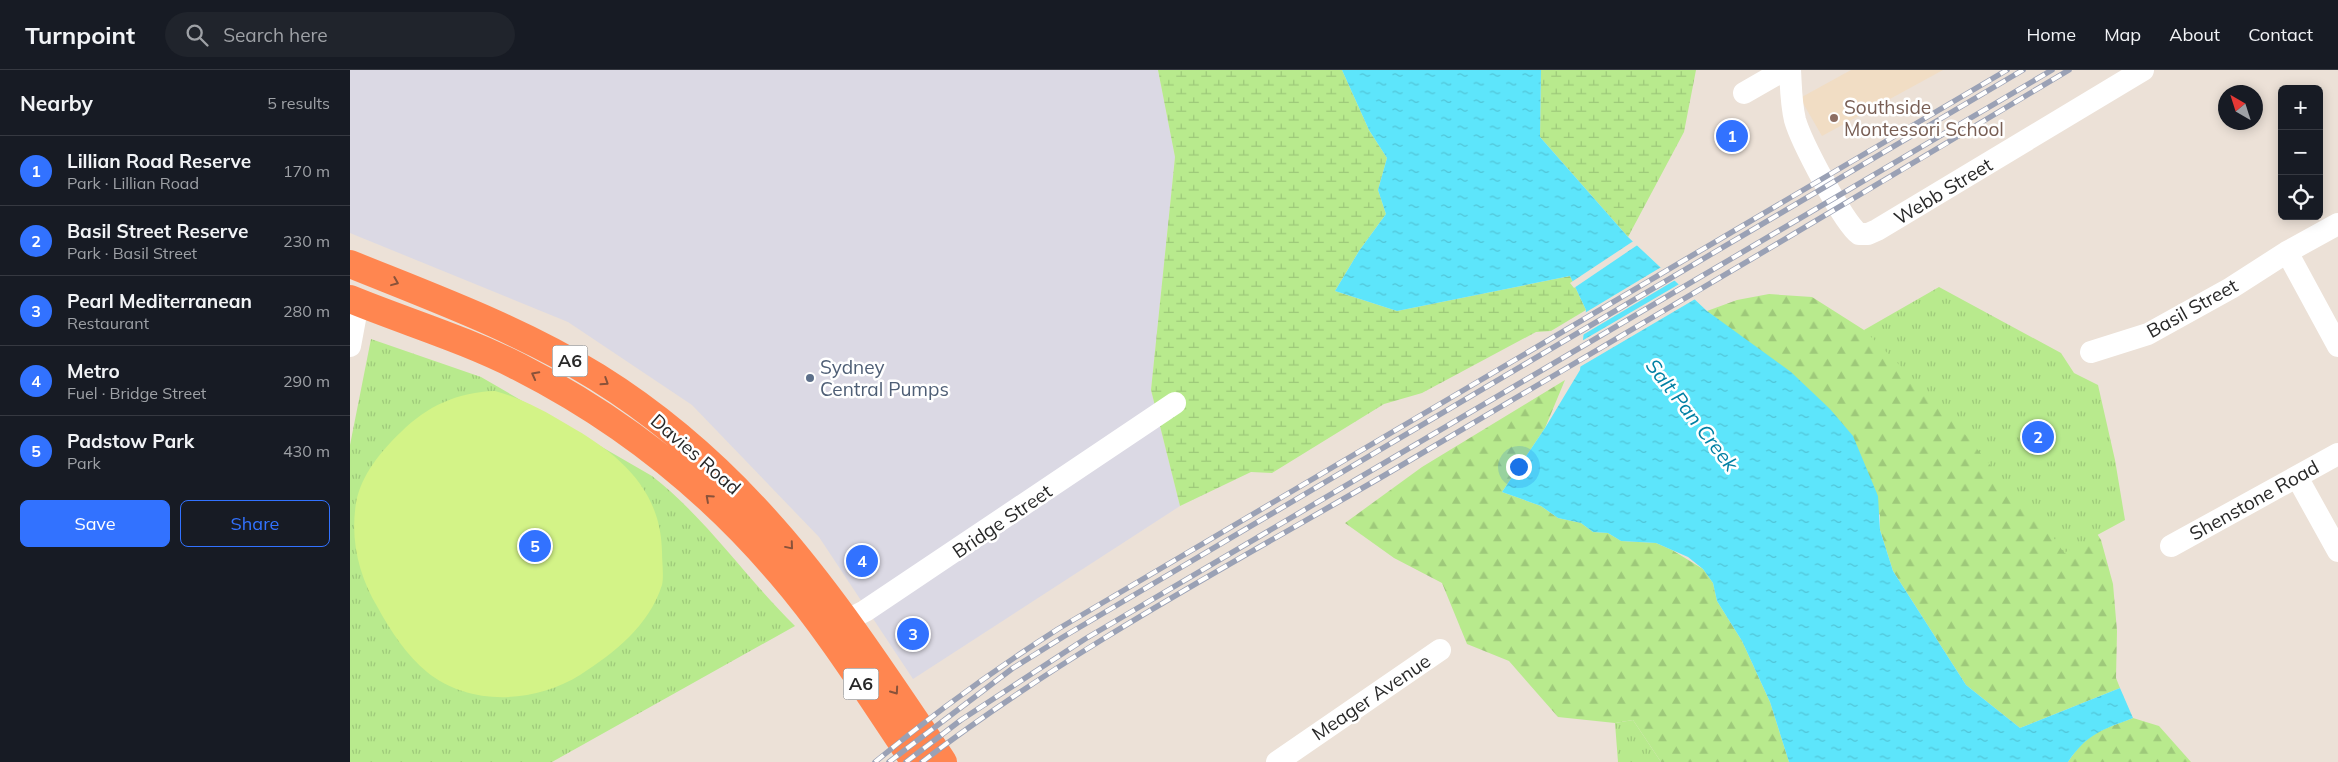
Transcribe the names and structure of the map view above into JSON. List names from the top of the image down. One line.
{"streets":{"highway":["A6","Davies Road"],"street":["Webb Street","Basil Street","Shenstone Road","Bridge Street","Meager Avenue"]},"crossings":[["Davies Road","Bridge Street"]],"water":["Salt Pan Creek"],"places":["Southside Montessori School","Sydney Central Pumps"],"north":"top left","page":{"header":"Turnpoint","search":"Search here","nav":["Home","Map","About","Contact"],"heading":["Nearby","5 results"],"map_buttons":["+","−"],"pins":["1","2","5","4","3"],"list":[{"mark":"1","name":"Lillian Road Reserve","note":"Park · Lillian Road","value":"170 m"},{"mark":"2","name":"Basil Street Reserve","note":"Park · Basil Street","value":"230 m"},{"mark":"3","name":"Pearl Mediterranean","note":"Restaurant","value":"280 m"},{"mark":"4","name":"Metro","note":"Fuel · Bridge Street","value":"290 m"},{"mark":"5","name":"Padstow Park","note":"Park","value":"430 m"}],"buttons":["Save","Share"]}}
